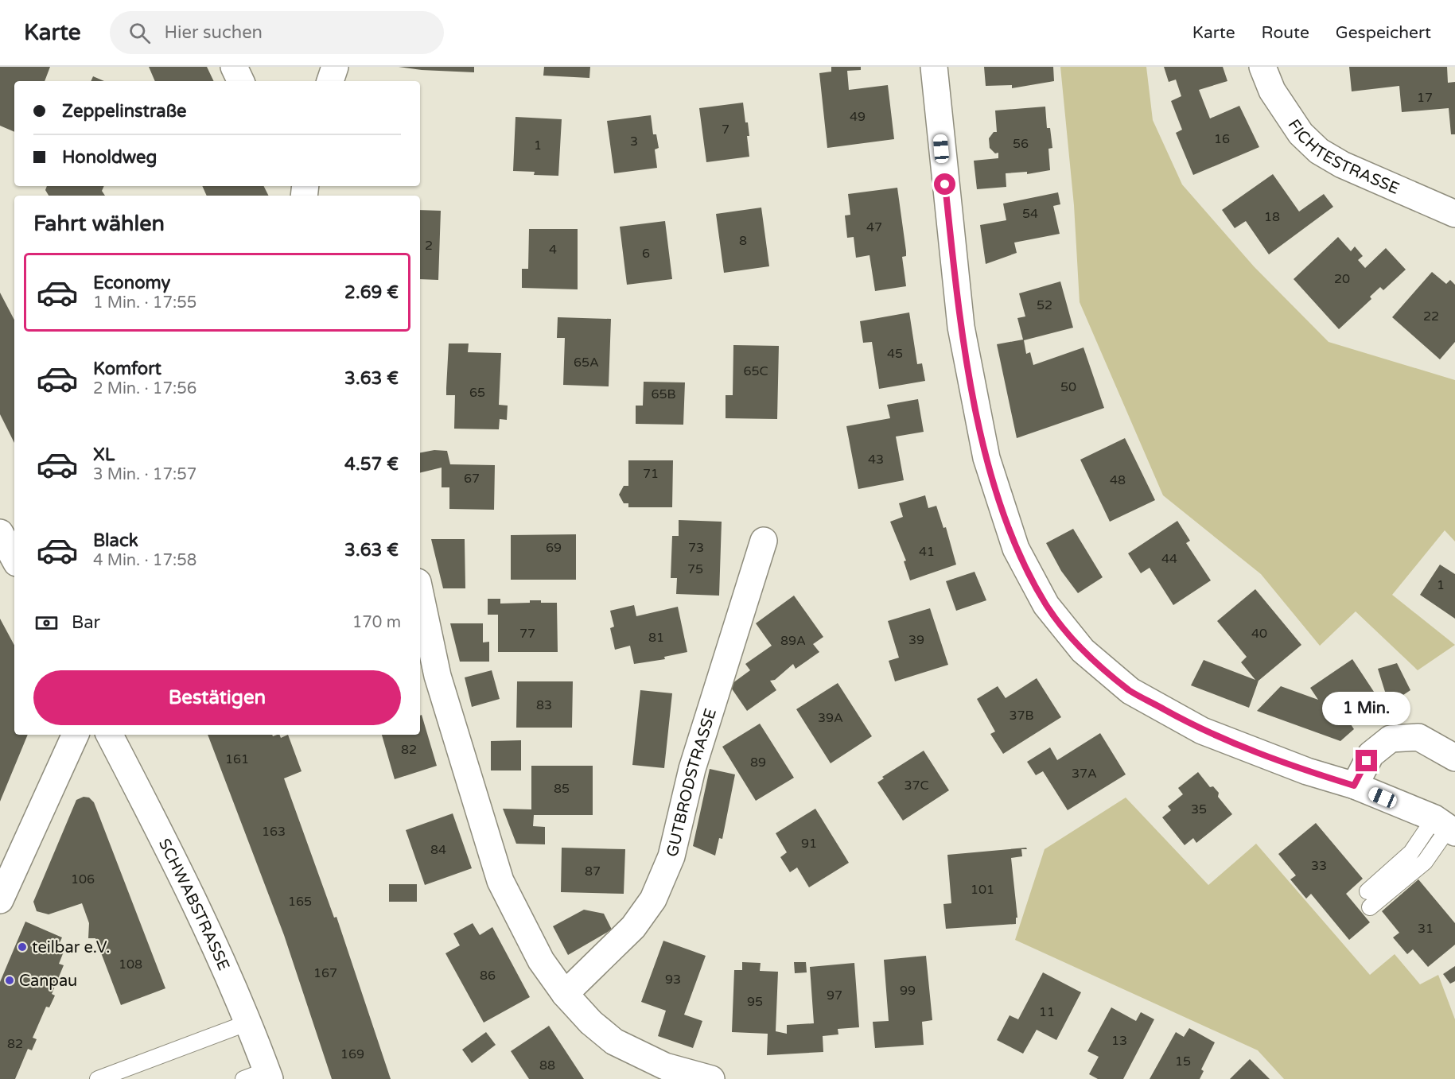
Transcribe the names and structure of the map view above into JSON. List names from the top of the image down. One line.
{"streets":{"street":["FICHTESTRASSE","GUTBRODSTRASSE","SCHWABSTRASSE"]},"places":["teilbar e.V.","Canpau"],"house_numbers":["17","49","7","16","3","56","1","54","18","47","8","2","4","6","20","52","22","45","65A","65C","50","65","65B","43","71","67","48","69","73","41","44","75","1","77","40","81","39","89A","83","37B","39A","82","161","89","37A","37C","85","35","163","91","84","33","87","106","101","165","31","108","167","86","93","99","97","95","11","13","82","169","15","88"],"page":{"header":"Karte","search":"Hier suchen","nav":["Karte","Route","Gespeichert"],"banner":["Zeppelinstraße","Honoldweg"],"heading":"Fahrt wählen","list":[{"name":"Economy","note":"1 Min. · 17:55","value":"2.69 €"},{"name":"Komfort","note":"2 Min. · 17:56","value":"3.63 €"},{"name":"XL","note":"3 Min. · 17:57","value":"4.57 €"},{"name":"Black","note":"4 Min. · 17:58","value":"3.63 €"}],"pay":["Bar","170 m"],"buttons":"Bestätigen","bubble":"1 Min."}}
